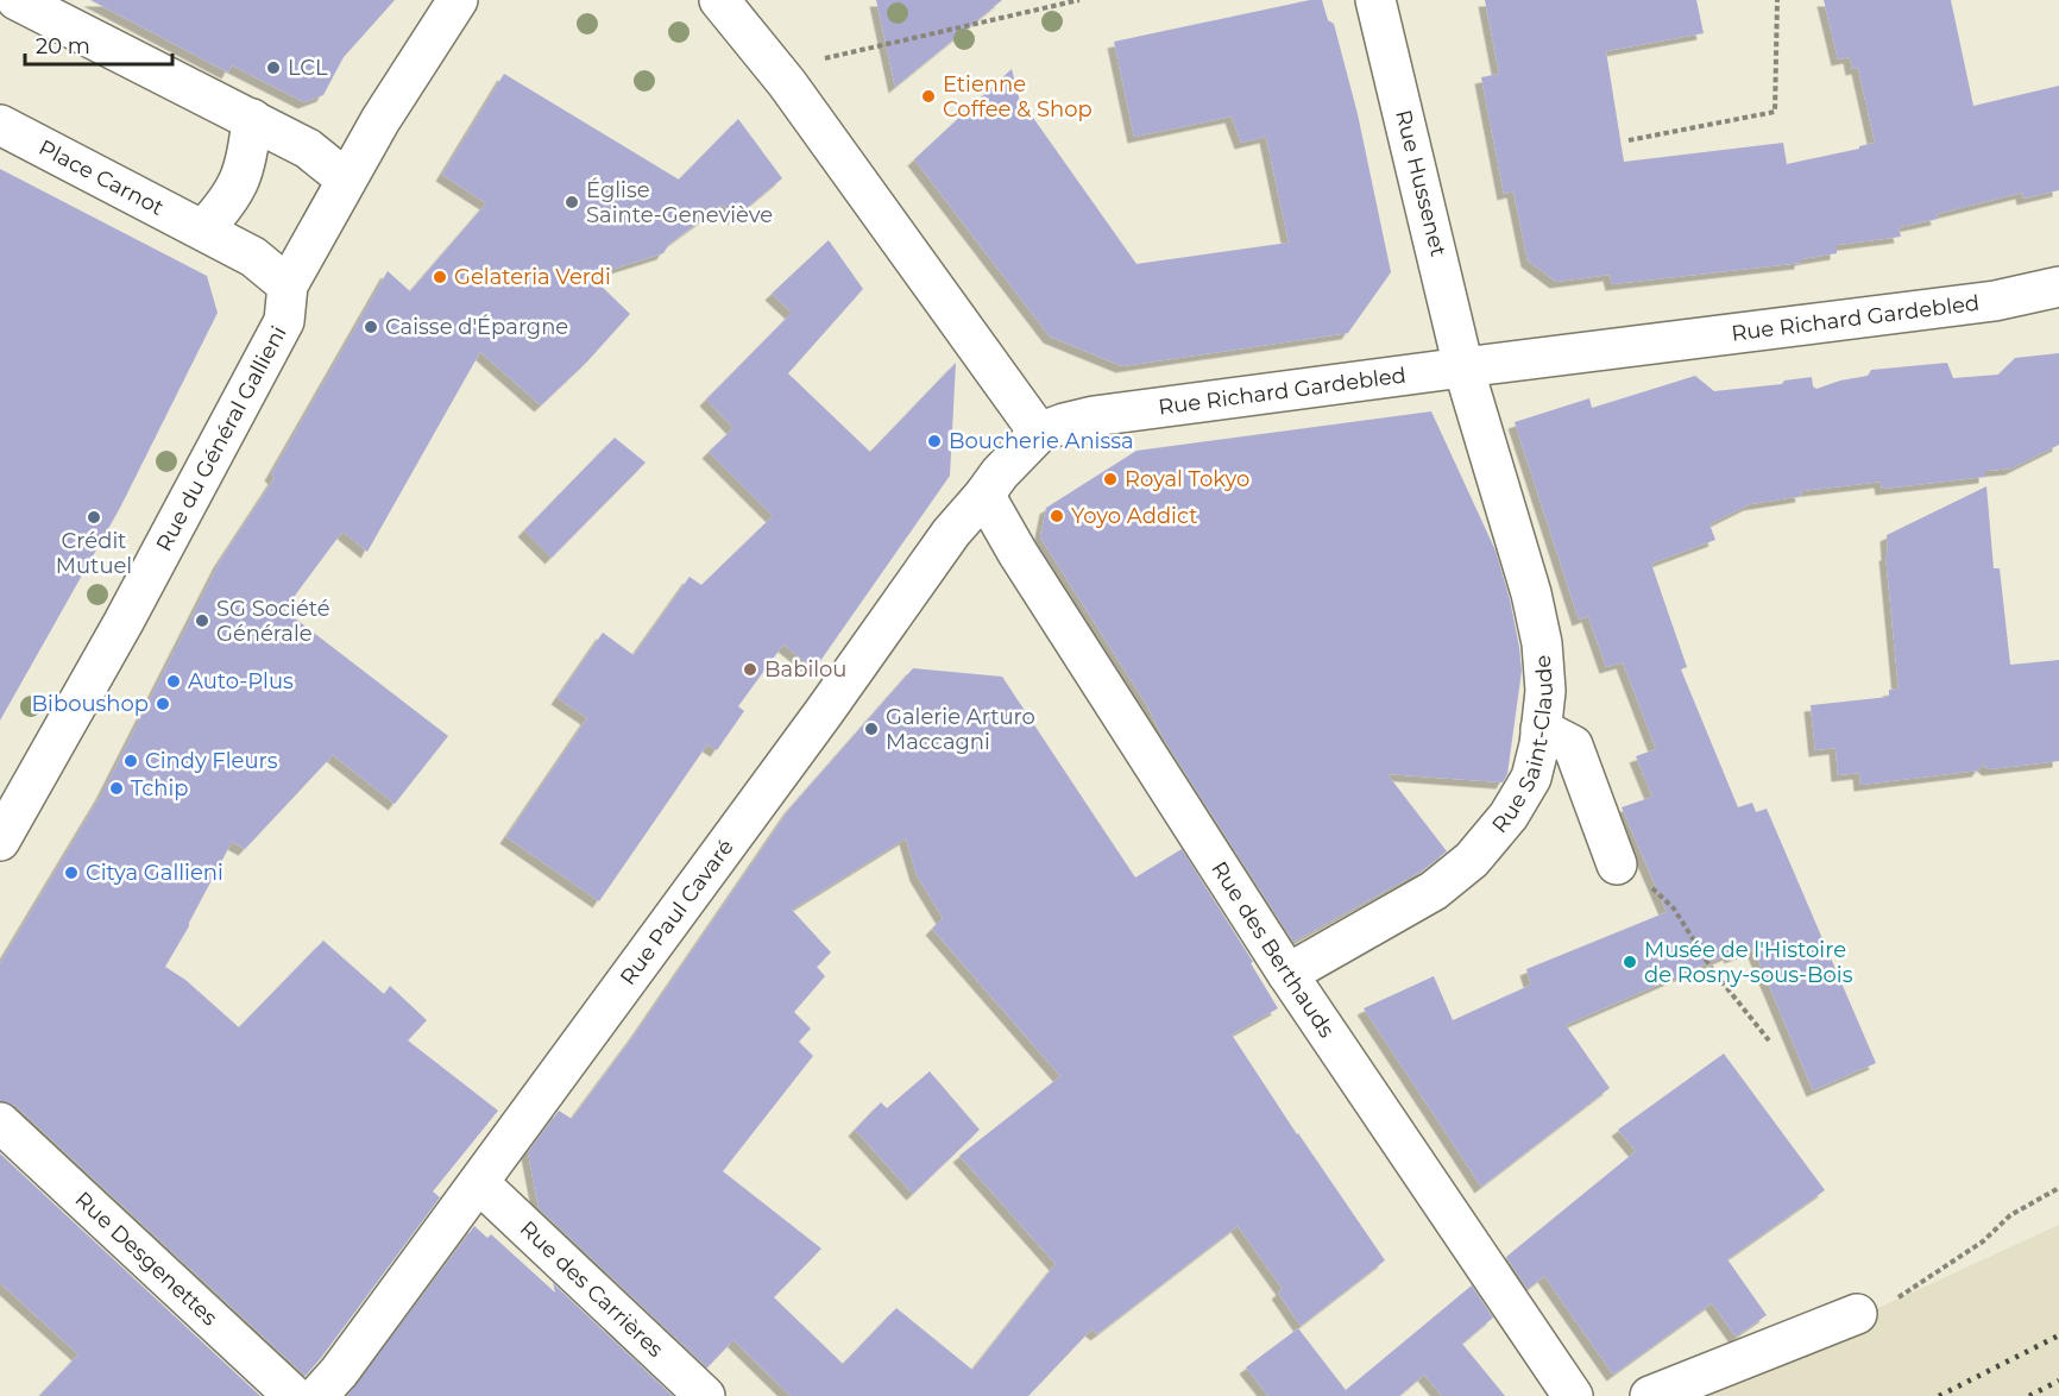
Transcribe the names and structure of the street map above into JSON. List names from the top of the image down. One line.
{"streets":{"street":["Place Carnot","Rue Hussenet","Rue Richard Gardebled","Rue du Général Gallieni","Rue Saint-Claude","Rue Paul Cavaré","Rue des Berthauds","Rue Desgenettes","Rue des Carrières"]},"crossings":[["Place Carnot","Rue du Général Gallieni"],["Rue Hussenet","Rue Richard Gardebled"],["Rue Hussenet","Rue Saint-Claude"],["Rue Richard Gardebled","Rue Saint-Claude"],["Rue Richard Gardebled","Rue Paul Cavaré"],["Rue Saint-Claude","Rue des Berthauds"],["Rue Paul Cavaré","Rue des Berthauds"],["Rue Paul Cavaré","Rue des Carrières"]],"places":["LCL","Etienne Coffee & Shop","Église Sainte-Geneviève","Gelateria Verdi","Caisse d'Épargne","Boucherie Anissa","Royal Tokyo","Yoyo Addict","Crédit Mutuel","SG Société Générale","Babilou","Auto-Plus","Biboushop","Galerie Arturo Maccagni","Cindy Fleurs","Tchip","Citya Gallieni","Musée de l'Histoire de Rosny-sous-Bois"],"scale_bar":"20 m"}
